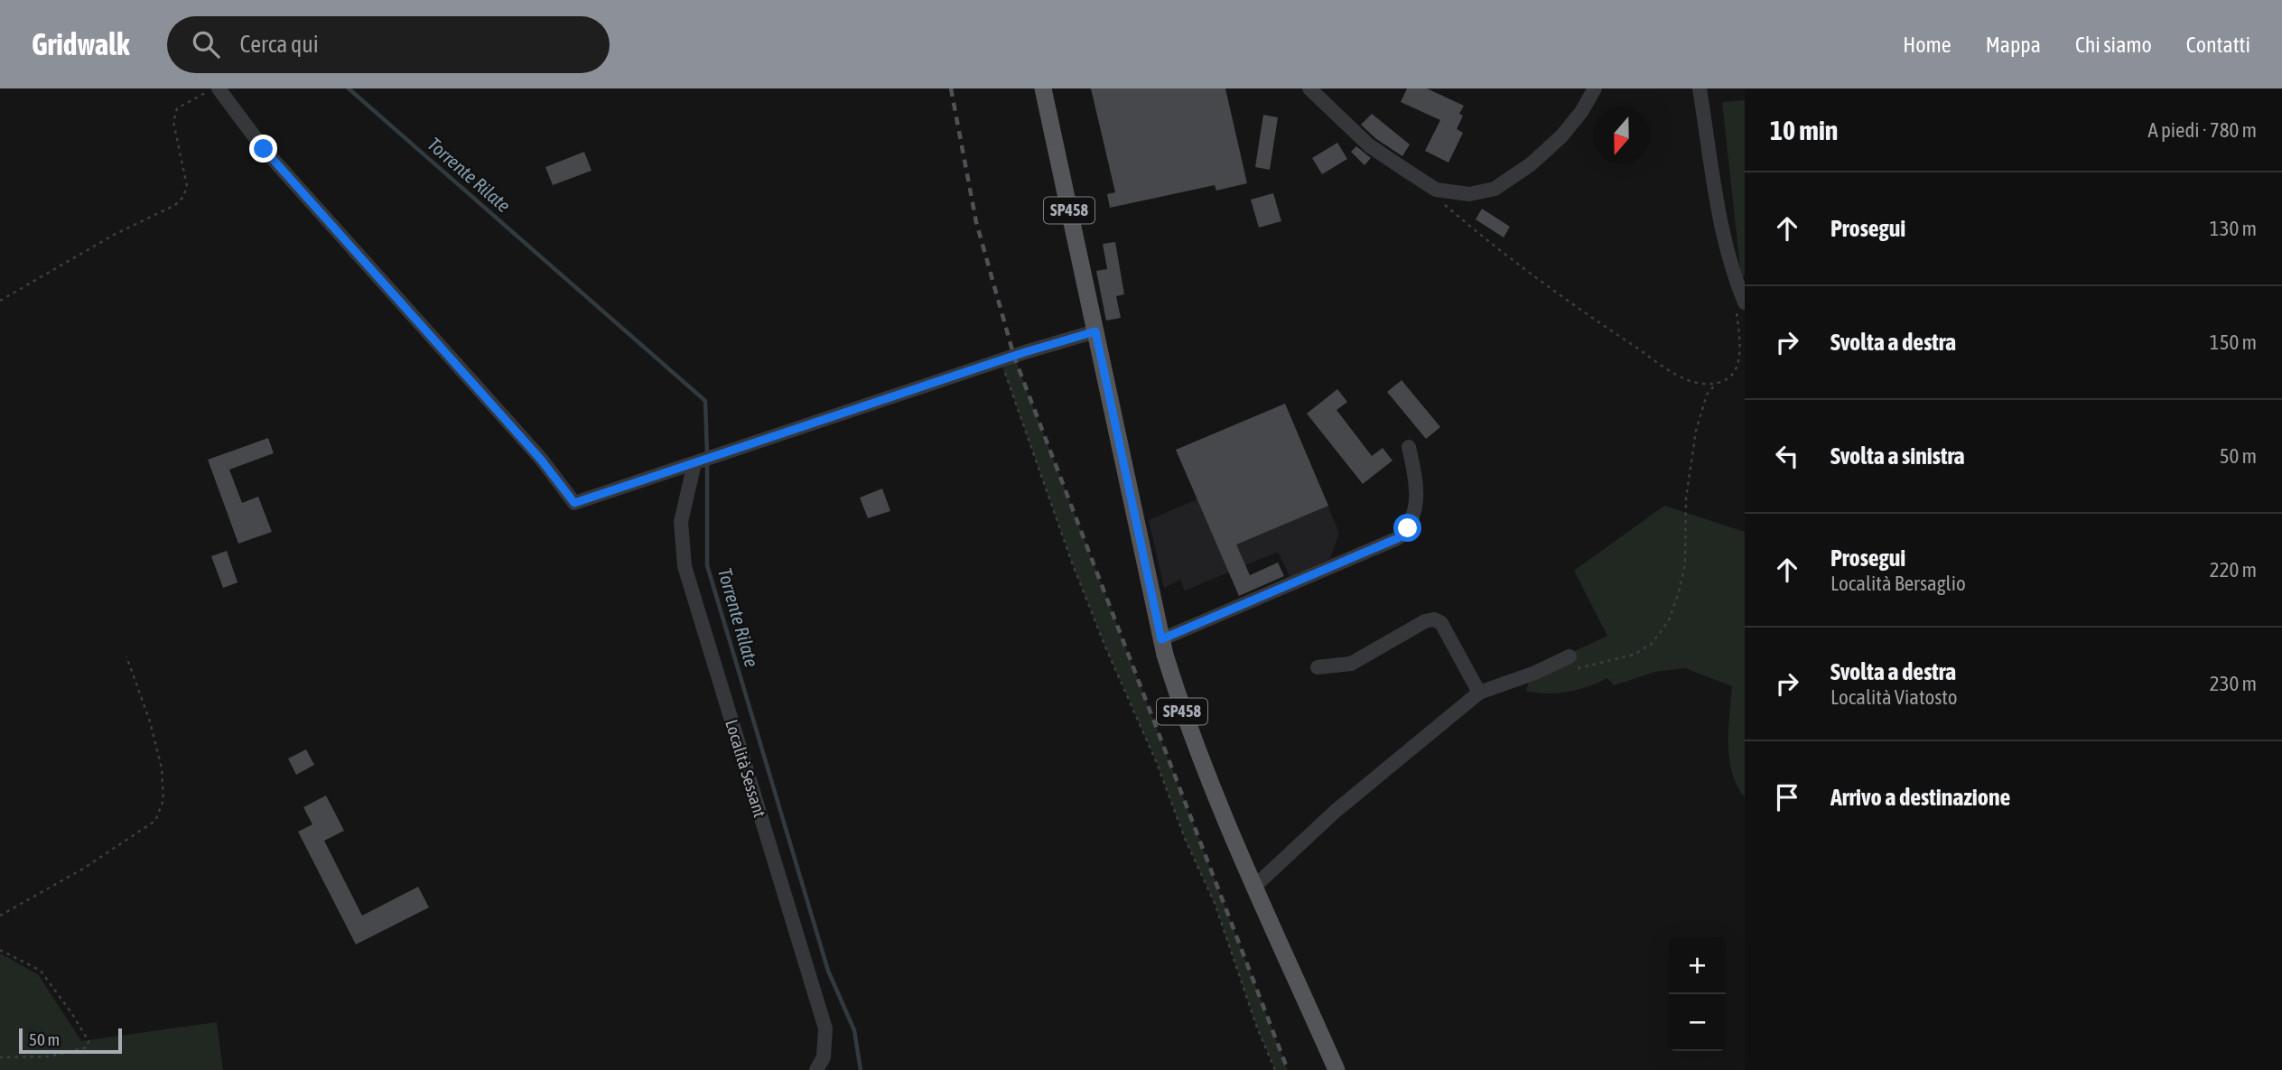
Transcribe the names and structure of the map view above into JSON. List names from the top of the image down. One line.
{"streets":{"main road":["SP458"],"street":["Località Sessant"]},"water":["Torrente Rilate"],"scale_bar":"50 m","north":"bottom","page":{"header":"Gridwalk","search":"Cerca qui","nav":["Home","Mappa","Chi siamo","Contatti"],"heading":["10 min","A piedi · 780 m"],"list":[["Prosegui","130 m"],["Svolta a destra","150 m"],["Svolta a sinistra","50 m"],["Prosegui","Località Bersaglio","220 m"],["Svolta a destra","Località Viatosto","230 m"],"Arrivo a destinazione"],"map_buttons":["+","−"],"scale":"50 m"}}
